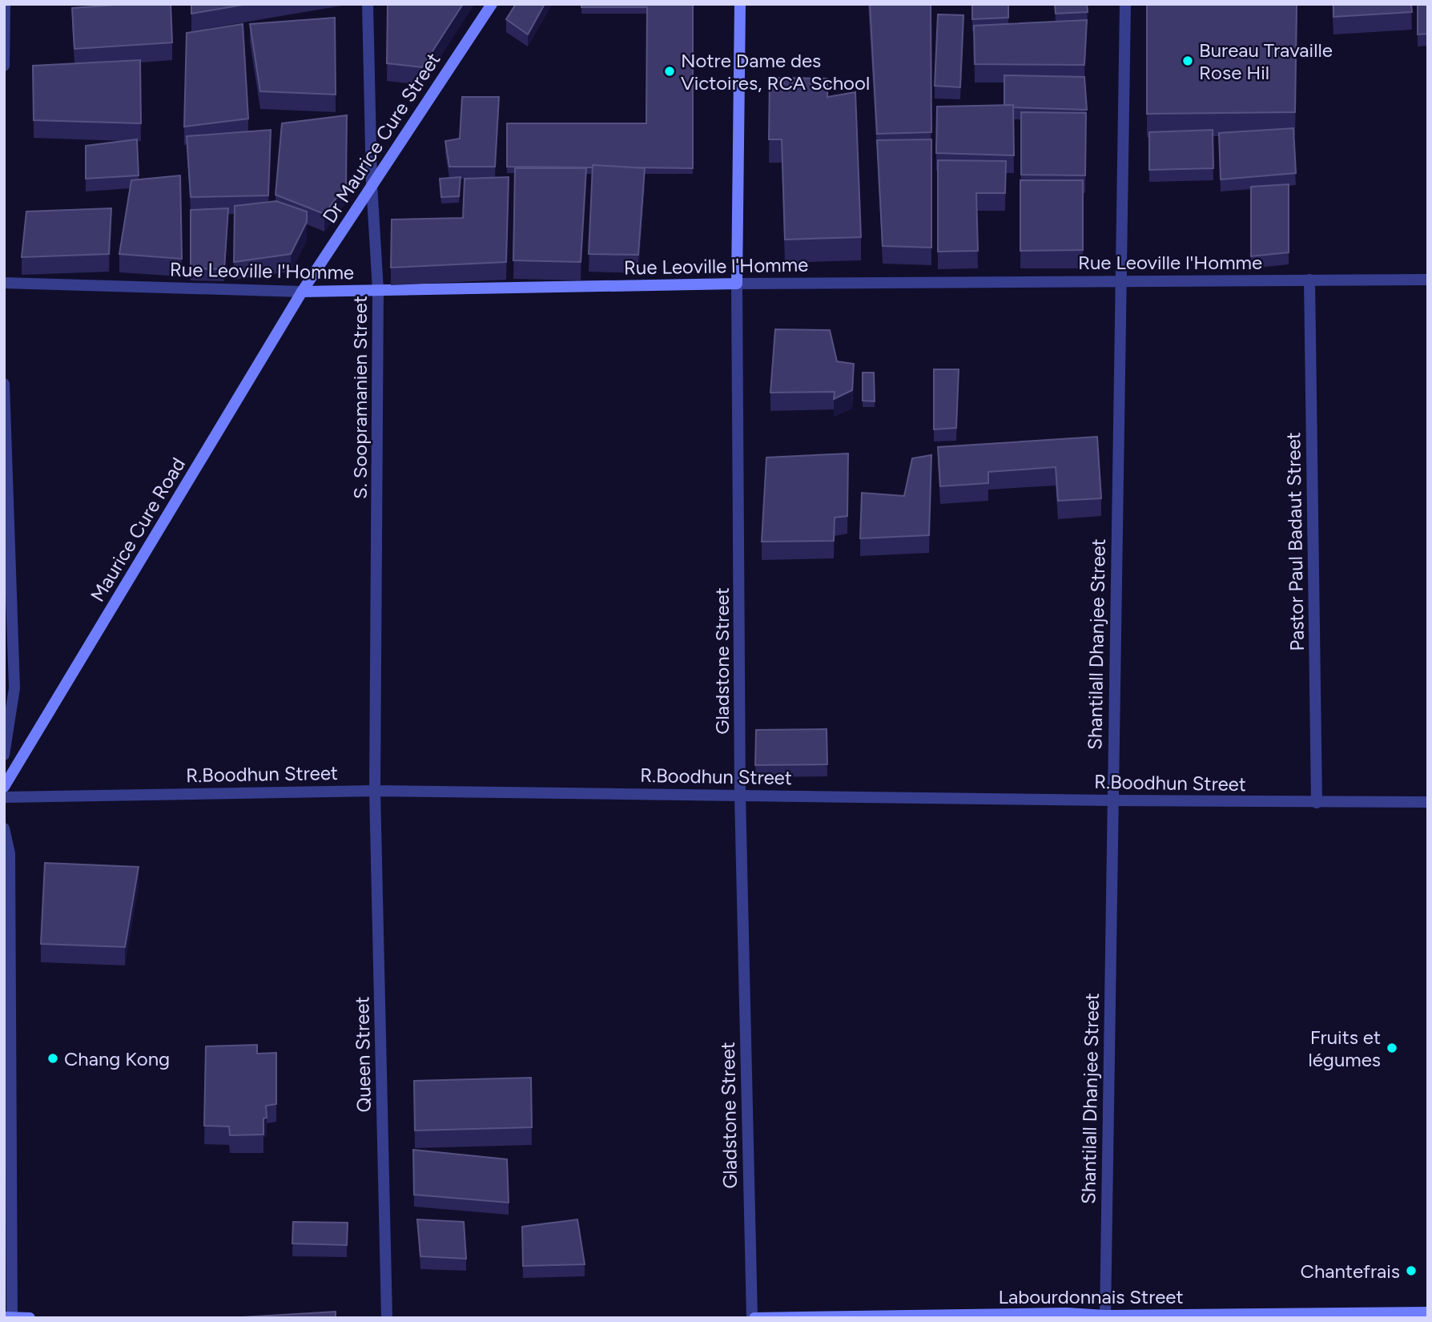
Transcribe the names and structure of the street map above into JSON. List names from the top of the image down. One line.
{"streets":{"main road":["Dr Maurice Cure Street","Rue Leoville l'Homme","Maurice Cure Road","Gladstone Street","Labourdonnais Street"],"street":["S. Soopramanien Street","Pastor Paul Badaut Street","Shantilall Dhanjee Street","R.Boodhun Street","Queen Street"]},"crossings":[["Dr Maurice Cure Street","Rue Leoville l'Homme"],["Dr Maurice Cure Street","S. Soopramanien Street"],["Dr Maurice Cure Street","Maurice Cure Road"],["Rue Leoville l'Homme","S. Soopramanien Street"],["Rue Leoville l'Homme","Maurice Cure Road"],["Rue Leoville l'Homme","Pastor Paul Badaut Street"],["Rue Leoville l'Homme","Shantilall Dhanjee Street"],["Rue Leoville l'Homme","Gladstone Street"],["S. Soopramanien Street","R.Boodhun Street"],["S. Soopramanien Street","Queen Street"],["Pastor Paul Badaut Street","R.Boodhun Street"],["Shantilall Dhanjee Street","R.Boodhun Street"],["Shantilall Dhanjee Street","Labourdonnais Street"],["Gladstone Street","R.Boodhun Street"],["Gladstone Street","Labourdonnais Street"],["R.Boodhun Street","Queen Street"]],"places":["Bureau Travaille Rose Hil","Notre Dame des Victoires, RCA School","Fruits et légumes","Chang Kong","Chantefrais"]}
